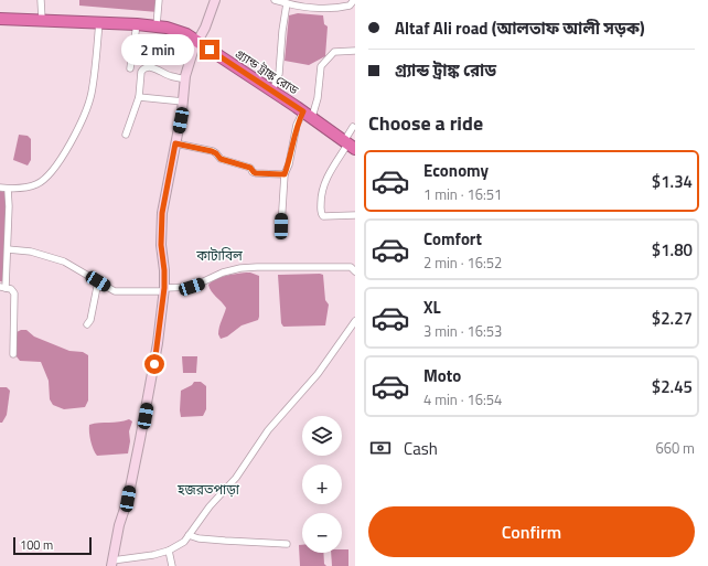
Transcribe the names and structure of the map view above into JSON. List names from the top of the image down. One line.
{"streets":{"highway":["গ্র্যান্ড ট্রাঙ্ক রোড"]},"districts":["কাটাবিল","হজরতপাড়া"],"scale_bar":"100 m","page":{"banner":["Altaf Ali road (আলতাফ আলী সড়ক)","গ্র্যান্ড ট্রাঙ্ক রোড"],"bubble":"2 min","heading":"Choose a ride","list":[{"name":"Economy","note":"1 min · 16:51","value":"$1.34"},{"name":"Comfort","note":"2 min · 16:52","value":"$1.80"},{"name":"XL","note":"3 min · 16:53","value":"$2.27"},{"name":"Moto","note":"4 min · 16:54","value":"$2.45"}],"map_buttons":["+","−"],"pay":["Cash","660 m"],"buttons":"Confirm","scale":"100 m"}}
